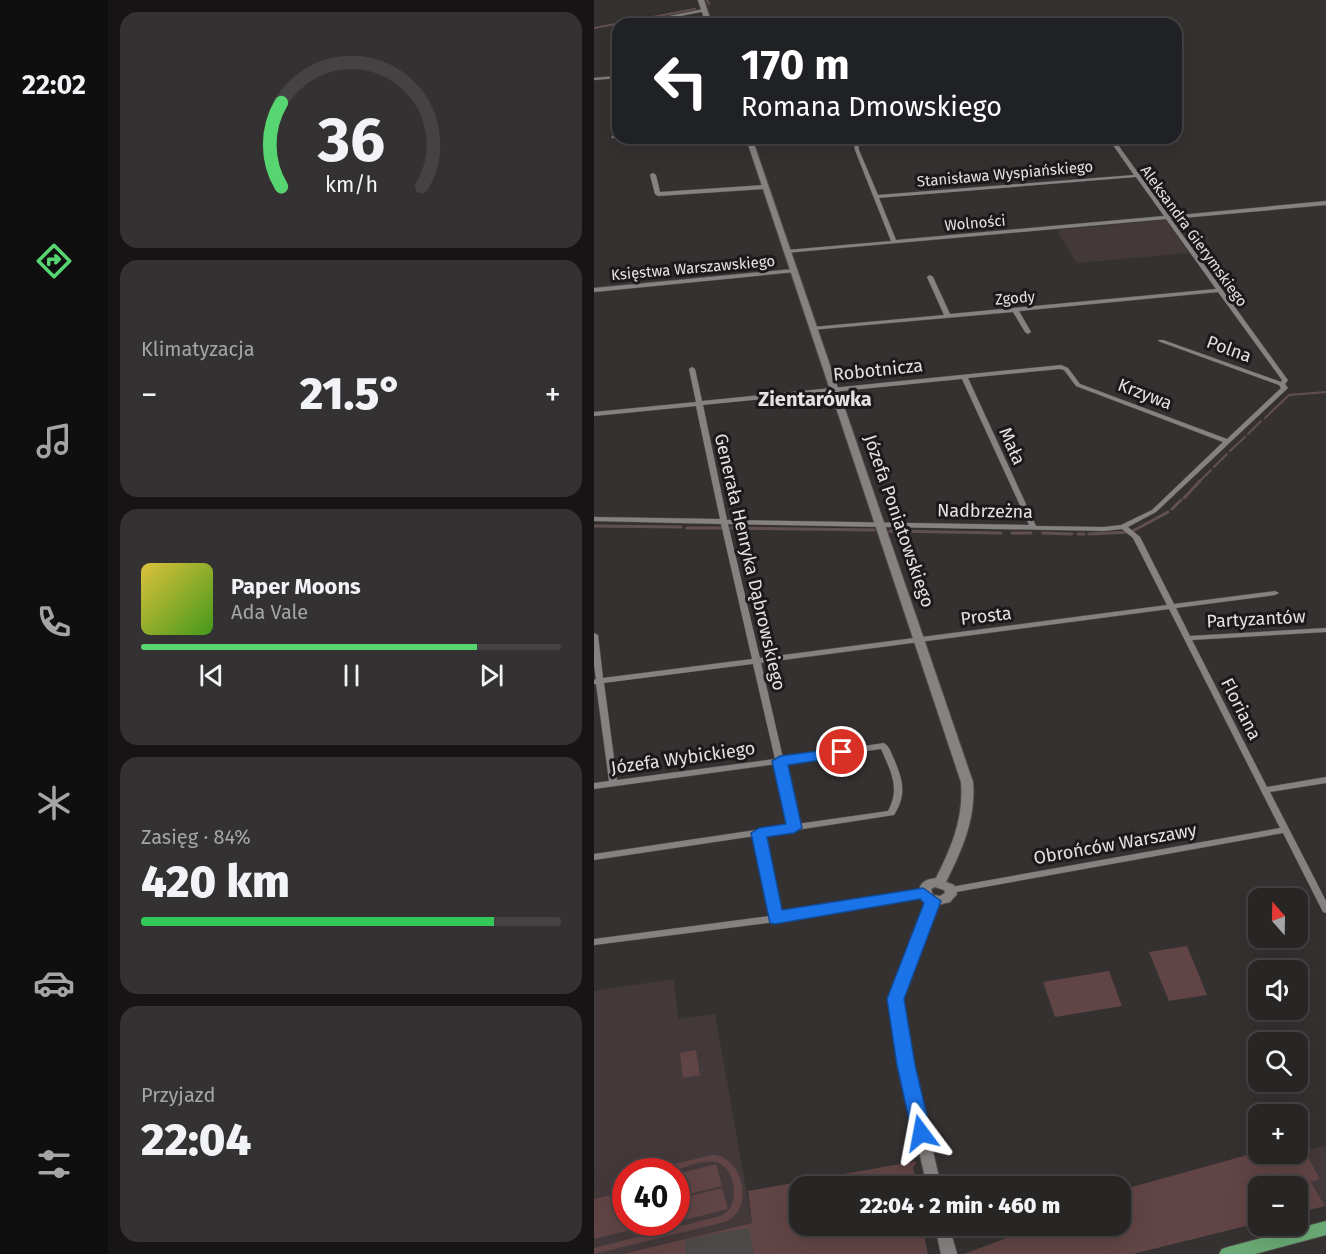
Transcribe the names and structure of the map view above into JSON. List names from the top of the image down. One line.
{"streets":{"street":["Stanisława Wyspiańskiego","Wolności","Aleksandra Gierymskiego","Księstwa Warszawskiego","Zgody","Polna","Robotnicza","Krzywa","Mała","Nadbrzeżna","Józefa Poniatowskiego","Generała Henryka Dąbrowskiego","Prosta","Partyzantów","Floriana","Józefa Wybickiego","Obrońców Warszawy"]},"crossings":[["Stanisława Wyspiańskiego","Aleksandra Gierymskiego"],["Wolności","Aleksandra Gierymskiego"],["Wolności","Józefa Poniatowskiego"],["Aleksandra Gierymskiego","Zgody"],["Aleksandra Gierymskiego","Polna"],["Aleksandra Gierymskiego","Nadbrzeżna"],["Księstwa Warszawskiego","Józefa Poniatowskiego"],["Zgody","Józefa Poniatowskiego"],["Polna","Nadbrzeżna"],["Robotnicza","Krzywa"],["Robotnicza","Mała"],["Robotnicza","Józefa Poniatowskiego"],["Robotnicza","Generała Henryka Dąbrowskiego"],["Krzywa","Nadbrzeżna"],["Mała","Nadbrzeżna"],["Nadbrzeżna","Józefa Poniatowskiego"],["Nadbrzeżna","Generała Henryka Dąbrowskiego"],["Nadbrzeżna","Floriana"],["Józefa Poniatowskiego","Prosta"],["Józefa Poniatowskiego","Obrońców Warszawy"],["Generała Henryka Dąbrowskiego","Prosta"],["Generała Henryka Dąbrowskiego","Józefa Wybickiego"],["Prosta","Floriana"],["Partyzantów","Floriana"],["Floriana","Obrońców Warszawy"]],"districts":["Zientarówka"],"north":"top","page":{"tabs":"22:02","turn":["170 m","Romana Dmowskiego"],"tile":["Klimatyzacja",["Zasięg · 84%","420 km"],["Przyjazd","22:04"]],"heat":["−","21.5°","+"],"song":["Paper Moons","Ada Vale"],"map_buttons":["+","−"],"limit":"40","trip":"22:04 · 2 min · 460 m","gauge":["36","km/h"]}}
